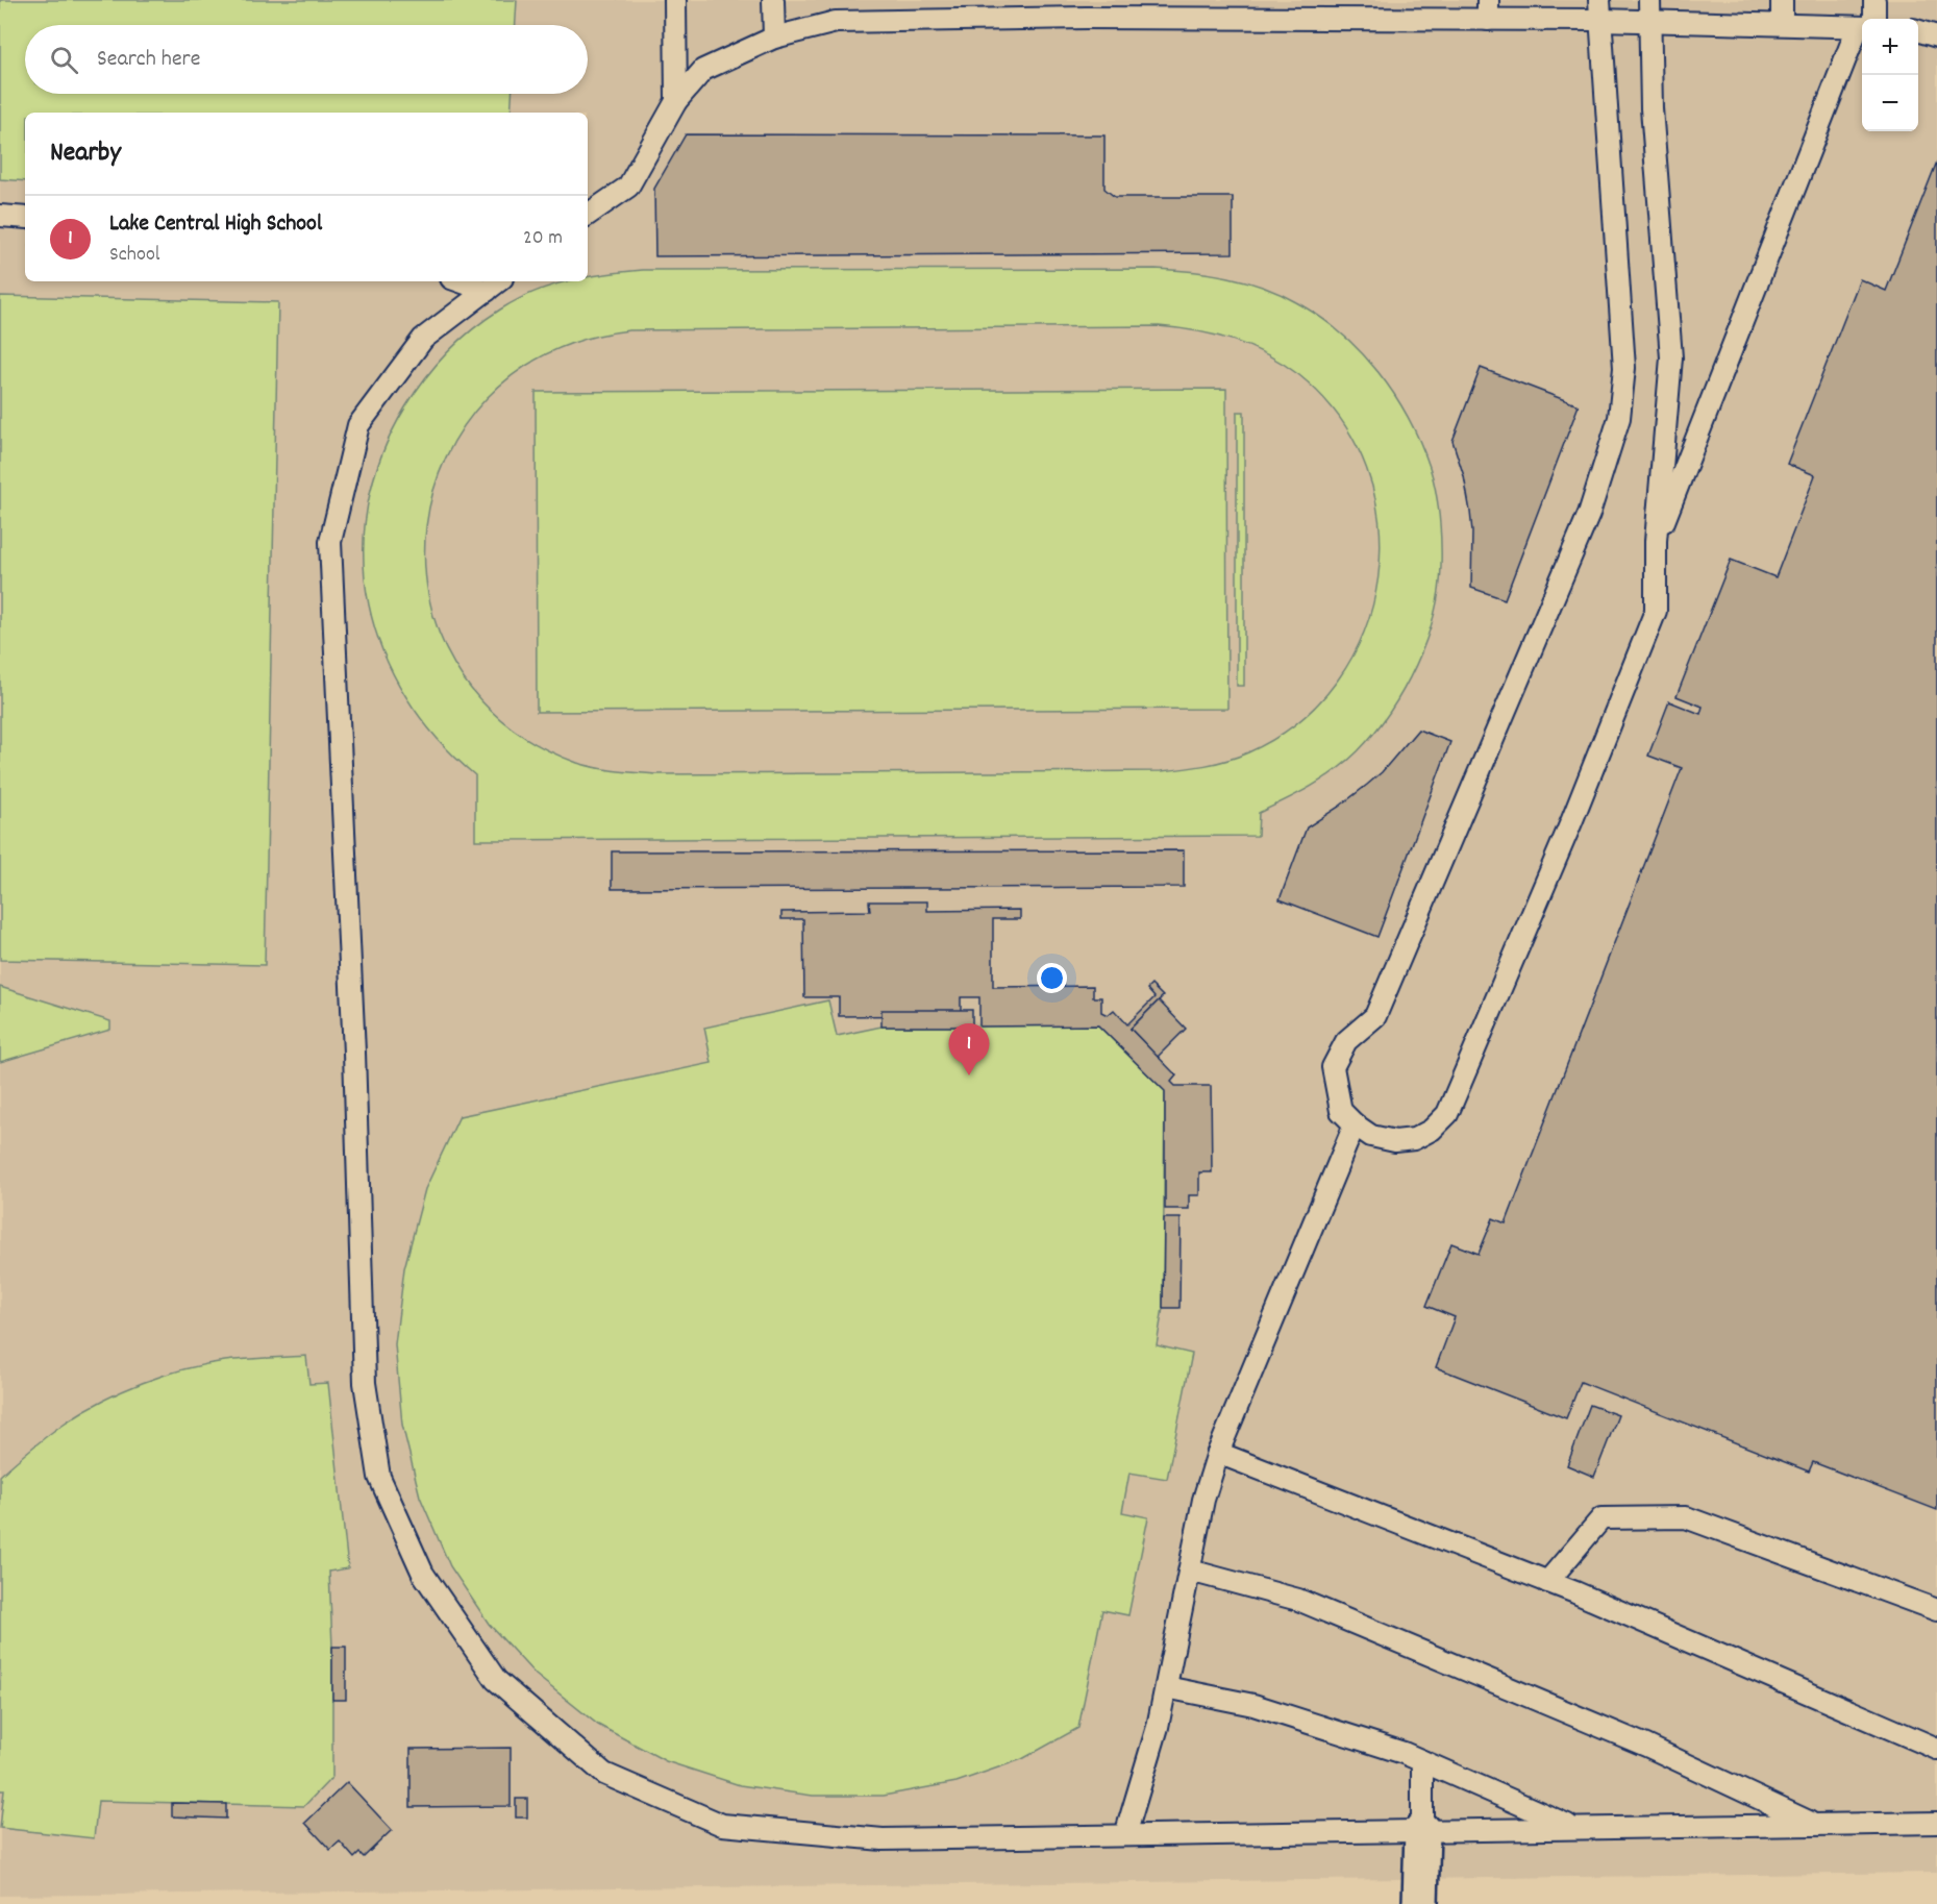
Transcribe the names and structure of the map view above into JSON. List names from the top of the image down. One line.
{"page":{"map_buttons":["+","−"],"search":"Search here","heading":"Nearby","list":[{"mark":"1","name":"Lake Central High School","note":"School","value":"20 m"}],"pins":"1"}}
